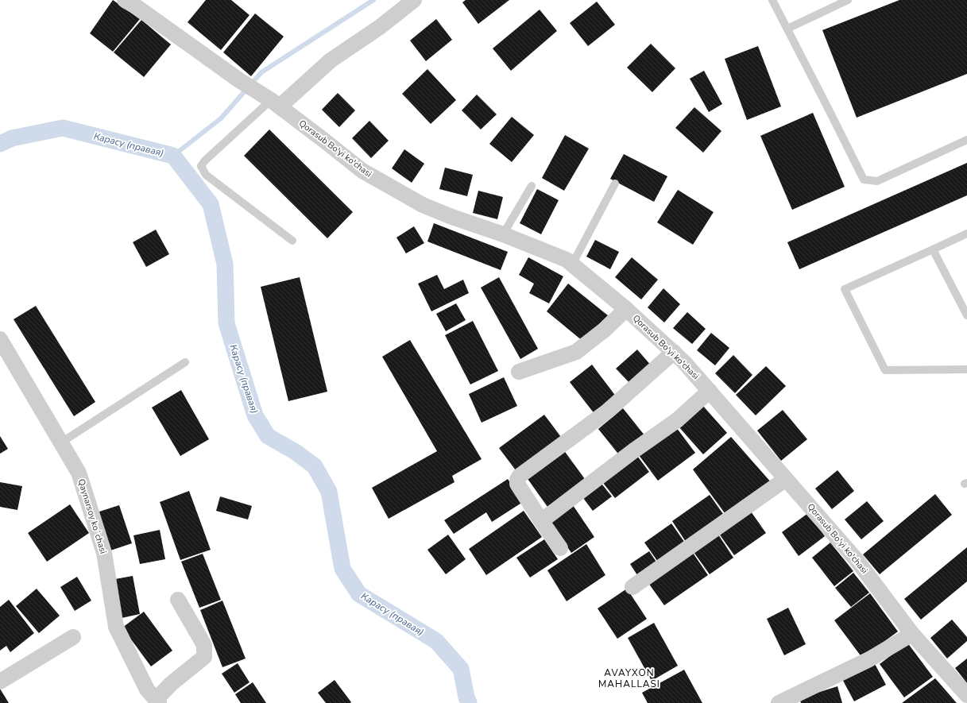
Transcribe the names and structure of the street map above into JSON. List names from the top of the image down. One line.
{"streets":{"street":["Qorasub Bo'yi ko'chasi","Qaynarsoy koʻchasi"]},"districts":["AVAYXON MAHALLASI"],"water":["Карасу (правая)"]}
